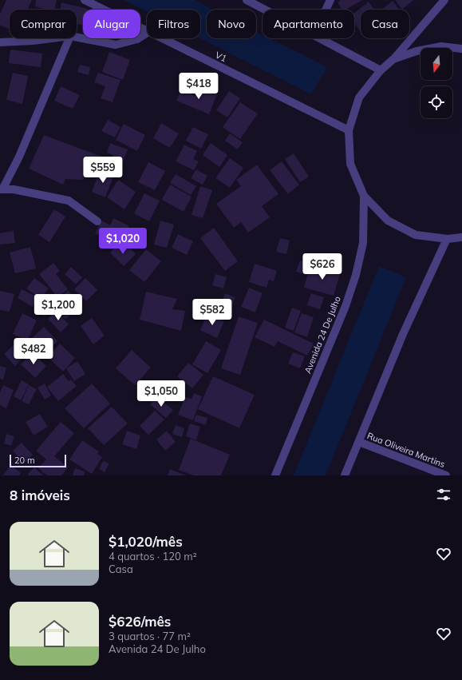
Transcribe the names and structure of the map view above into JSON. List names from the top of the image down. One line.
{"streets":{"street":["V1","Avenida 24 De Julho","Rua Oliveira Martins"]},"scale_bar":"20 m","north":"bottom","page":{"chip":["Comprar","Alugar","Filtros","Novo","Apartamento","Casa"],"price":["$418","$559","$1,020","$626","$1,200","$582","$482","$1,050"],"scale":"20 m","heading":"8 imóveis","list":[{"name":"$1,020/mês","note":"4 quartos · 120 m² · Casa"},{"name":"$626/mês","note":"3 quartos · 77 m² · Avenida 24 De Julho"}]}}
